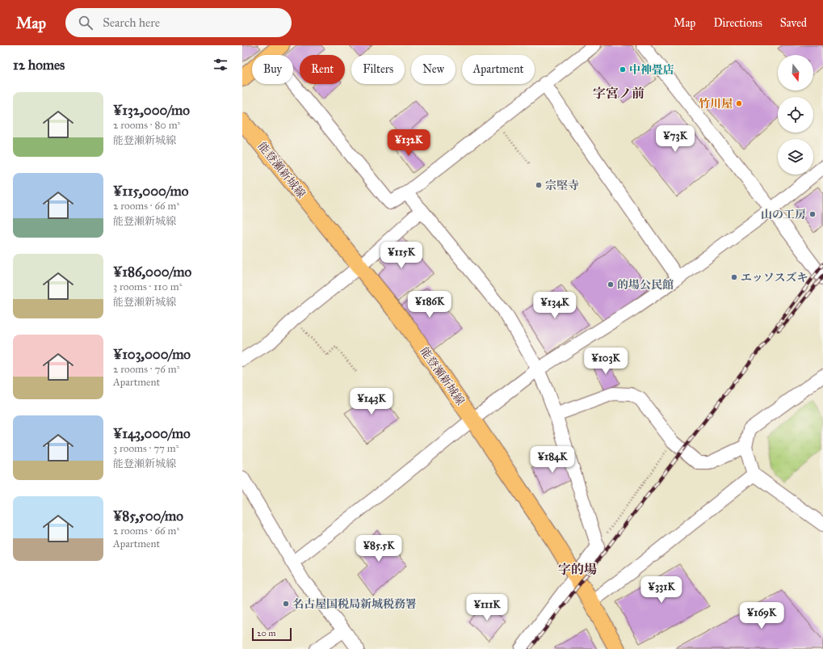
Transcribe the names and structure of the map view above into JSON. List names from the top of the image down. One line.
{"streets":{"main road":["能登瀬新城線"]},"districts":["字宮ノ前","字的場"],"places":["中神畳店","竹川屋","宗堅寺","山の工房","エッソスズキ","的場公民館","名古屋国税局新城税務署"],"scale_bar":"20 m","north":"bottom","page":{"header":"Map","search":"Search here","nav":["Map","Directions","Saved"],"heading":"12 homes","chip":["Buy","Rent","Filters","New","Apartment"],"list":[{"name":"¥132,000/mo","note":"2 rooms · 80 m² · 能登瀬新城線"},{"name":"¥115,000/mo","note":"2 rooms · 66 m² · 能登瀬新城線"},{"name":"¥186,000/mo","note":"3 rooms · 110 m² · 能登瀬新城線"},{"name":"¥103,000/mo","note":"2 rooms · 76 m² · Apartment"},{"name":"¥143,000/mo","note":"3 rooms · 77 m² · 能登瀬新城線"},{"name":"¥85,500/mo","note":"2 rooms · 66 m² · Apartment"}],"price":["¥73K","¥132K","¥115K","¥186K","¥134K","¥103K","¥143K","¥184K","¥85.5K","¥331K","¥111K","¥169K"],"scale":"20 m"}}
